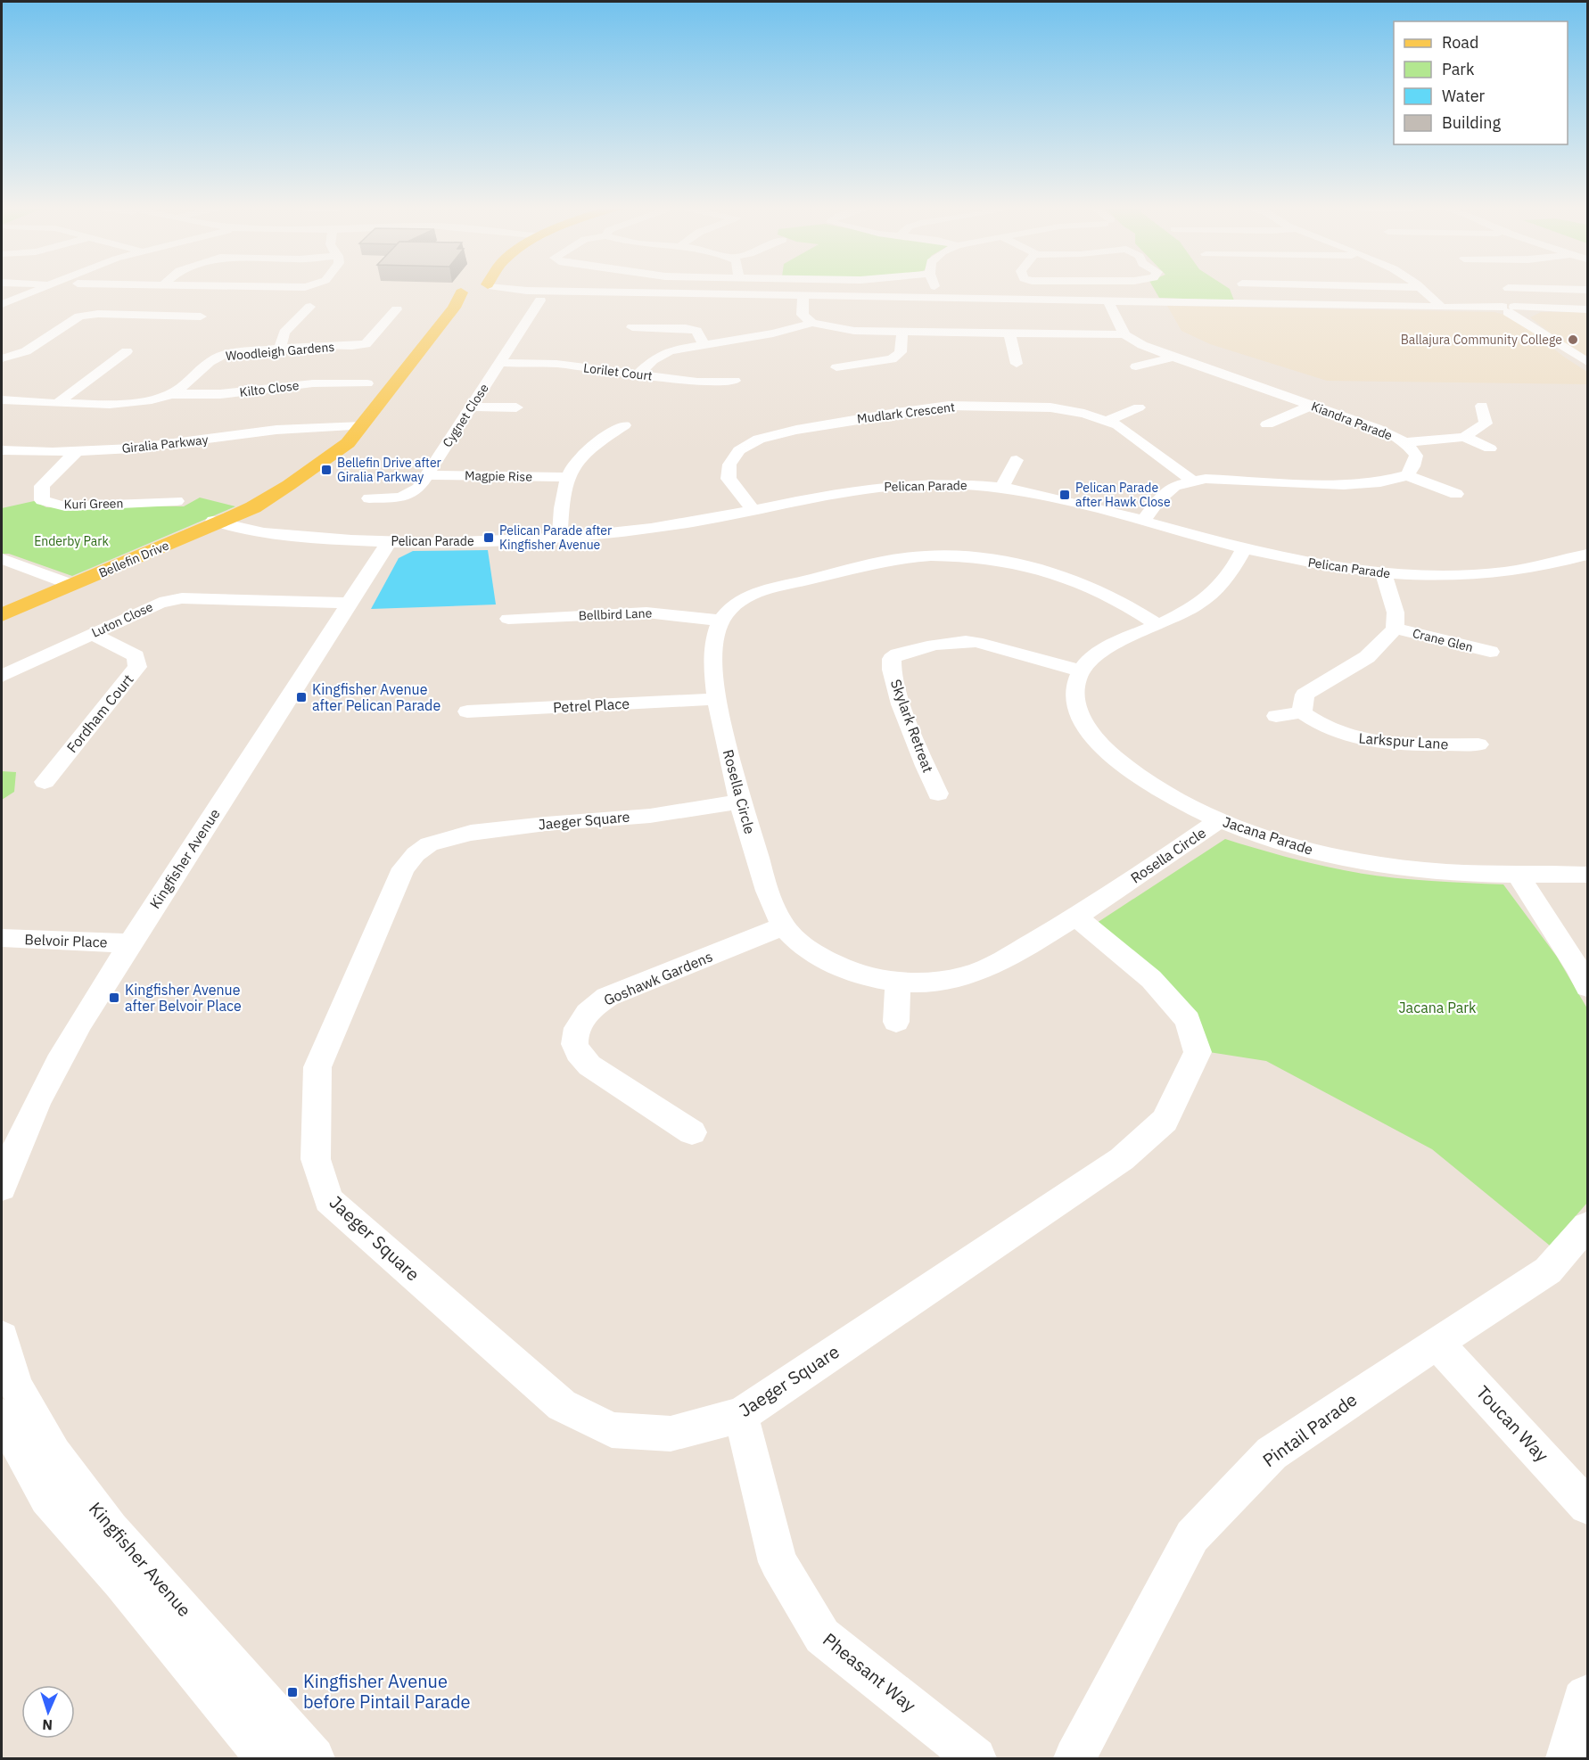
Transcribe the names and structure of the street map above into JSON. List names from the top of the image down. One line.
{"streets":{"main road":["Bellefin Drive"],"street":["Woodleigh Gardens","Lorilet Court","Kilto Close","Mudlark Crescent","Cygnet Close","Kiandra Parade","Giralia Parkway","Magpie Rise","Pelican Parade","Kuri Green","Bellbird Lane","Luton Close","Crane Glen","Petrel Place","Fordham Court","Skylark Retreat","Larkspur Lane","Rosella Circle","Jaeger Square","Jacana Parade","Kingfisher Avenue","Belvoir Place","Goshawk Gardens","Toucan Way","Pintail Parade","Pheasant Way"]},"crossings":[["Woodleigh Gardens","Kilto Close"],["Lorilet Court","Cygnet Close"],["Mudlark Crescent","Pelican Parade"],["Cygnet Close","Magpie Rise"],["Giralia Parkway","Kuri Green"],["Giralia Parkway","Bellefin Drive"],["Pelican Parade","Bellefin Drive"],["Pelican Parade","Kingfisher Avenue"],["Bellbird Lane","Rosella Circle"],["Luton Close","Fordham Court"],["Luton Close","Kingfisher Avenue"],["Petrel Place","Rosella Circle"],["Skylark Retreat","Jacana Parade"],["Rosella Circle","Jaeger Square"],["Rosella Circle","Jacana Parade"],["Rosella Circle","Goshawk Gardens"],["Jaeger Square","Pheasant Way"],["Kingfisher Avenue","Belvoir Place"],["Toucan Way","Pintail Parade"]],"parks":["Enderby Park","Jacana Park"],"places":{"other":["Ballajura Community College"],"transit":["Bellefin Drive after Giralia Parkway","Pelican Parade after Hawk Close","Pelican Parade after Kingfisher Avenue","Kingfisher Avenue after Pelican Parade","Kingfisher Avenue after Belvoir Place","Kingfisher Avenue before Pintail Parade"]},"legend":["Road","Park","Water","Building"],"north":"bottom"}
